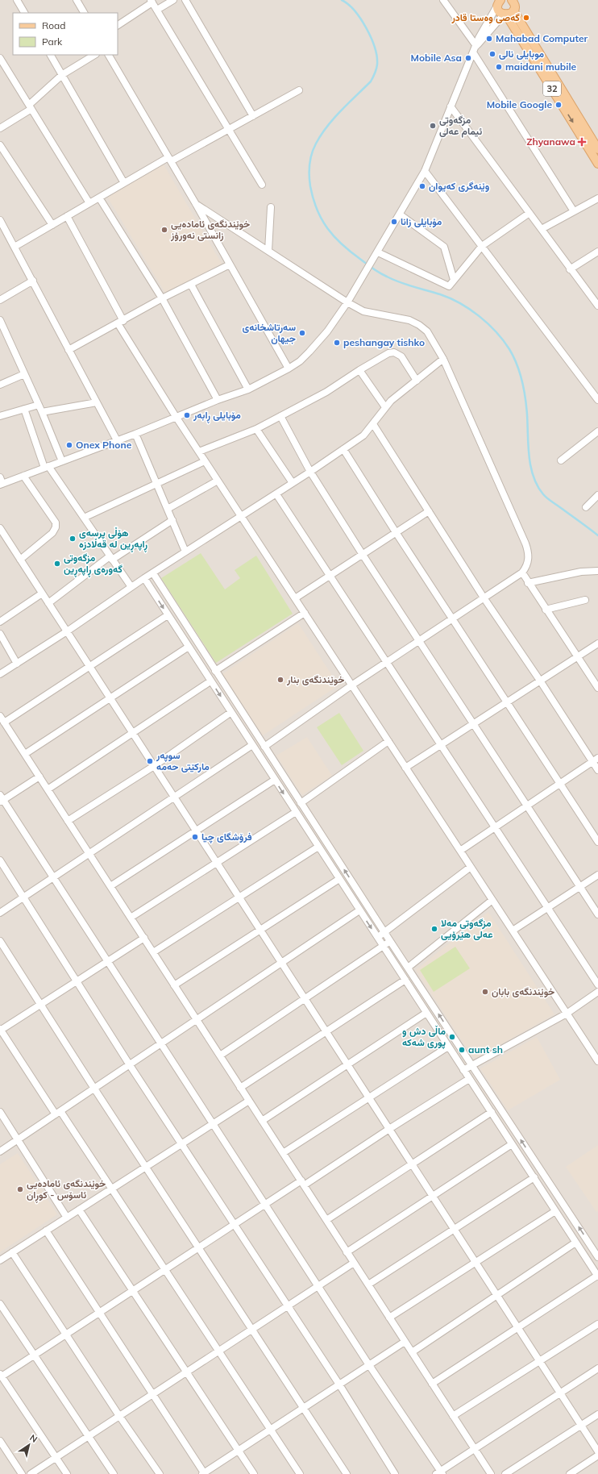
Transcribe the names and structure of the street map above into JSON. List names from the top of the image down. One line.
{"streets":{"main road":["32"]},"places":{"other":["گەصی وەستا قادر","Mahabad Computer","موبايلى نالى","Mobile Asa","maidani mubile","Mobile Google","مزگەوتی ئیمام عەلی","وێنەگری کەیوان","مۆبایلی زانا","خوێندنگەی ئامادەیی زانستی نەورۆز","سەرتاشخانەی جیهان","peshangay tishko","مۆبایلی ڕابەر","Onex Phone","هۆڵی پرسەی ڕاپەڕین لە قەڵادزە","مزگەوتی گەورەی ڕاپەڕین","خوێندنگەی بنار","سوپەر مارکێتی حەمە","فرۆشگای چیا","مزگەوتی مەلا عەلی هێرۆیی","خوێندنگەی بابان","ماڵی دش و پوری شەکە","aunt sh","خوێندنگەی ئامادەیی ئاسۆس - کوڕان"],"health":["Zhyanawa"]},"legend":["Road","Park"],"north":"top right"}
